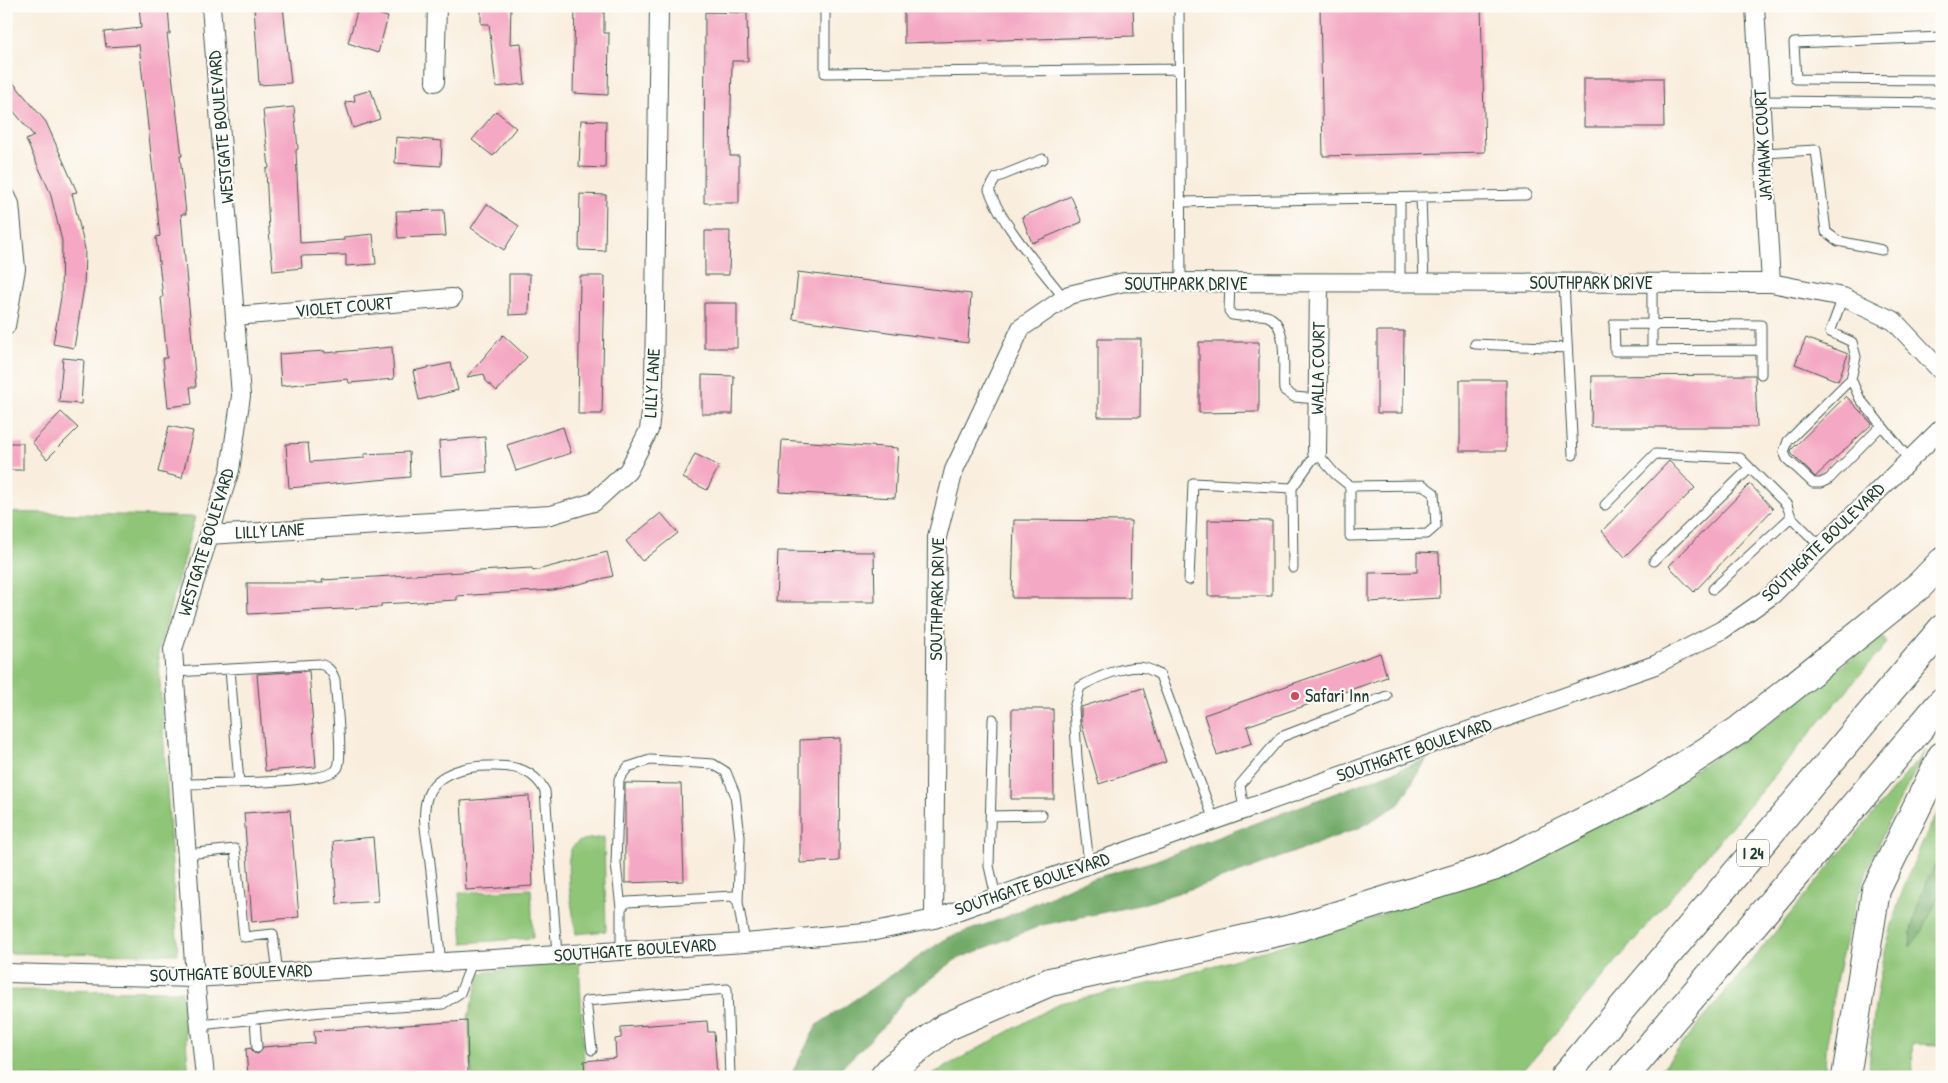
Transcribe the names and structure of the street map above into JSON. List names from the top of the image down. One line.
{"streets":{"highway":["I 24"],"street":["WESTGATE BOULEVARD","JAYHAWK COURT","SOUTHPARK DRIVE","VIOLET COURT","WALLA COURT","LILLY LANE","SOUTHGATE BOULEVARD"]},"crossings":[["WESTGATE BOULEVARD","VIOLET COURT"],["WESTGATE BOULEVARD","LILLY LANE"],["WESTGATE BOULEVARD","SOUTHGATE BOULEVARD"],["JAYHAWK COURT","SOUTHPARK DRIVE"],["SOUTHPARK DRIVE","WALLA COURT"],["SOUTHPARK DRIVE","SOUTHGATE BOULEVARD"]],"places":["Safari Inn"]}
